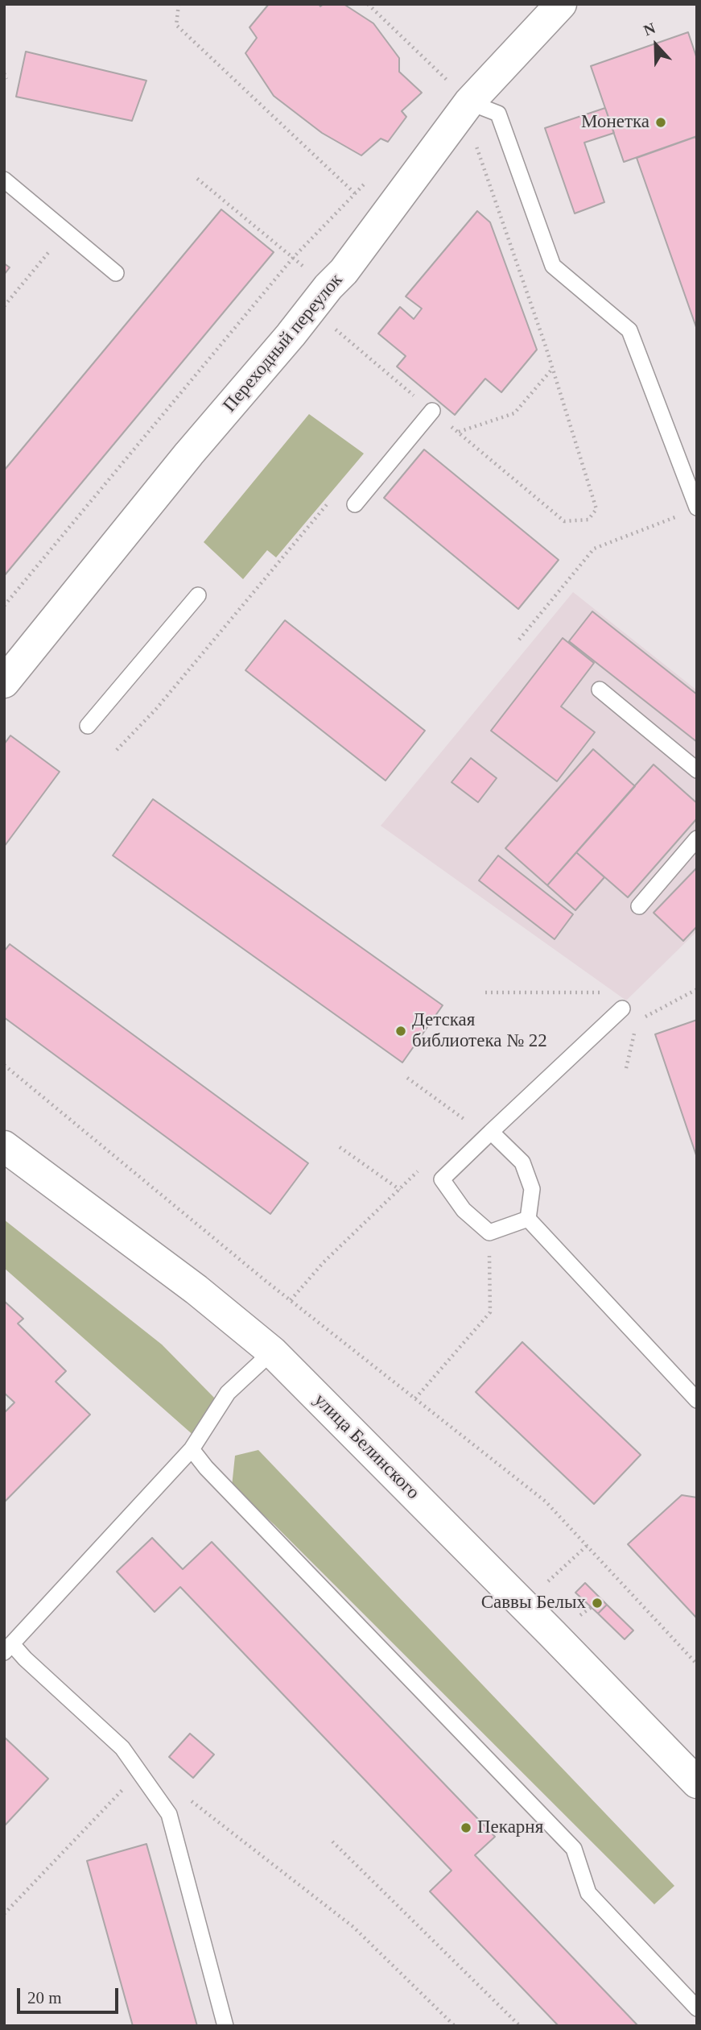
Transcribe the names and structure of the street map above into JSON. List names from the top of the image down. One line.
{"streets":{"main road":["Переходный переулок","улица Белинского"]},"places":["Монетка","Детская библиотека № 22","Саввы Белых","Пекарня"],"scale_bar":"20 m","north":"top"}
